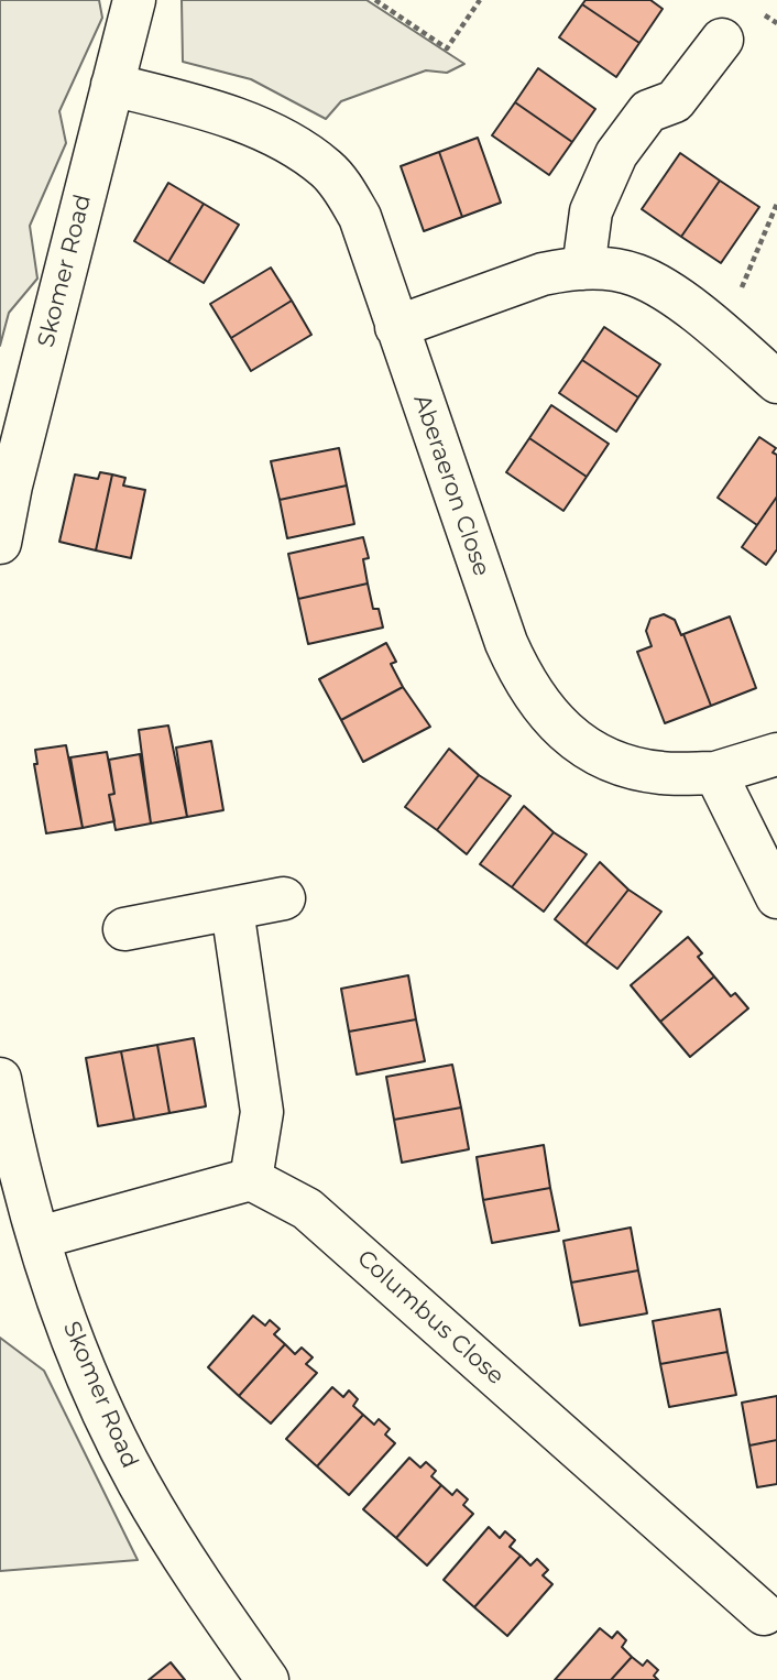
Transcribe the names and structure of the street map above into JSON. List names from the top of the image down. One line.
{"streets":{"street":["Skomer Road","Aberaeron Close","Columbus Close"]},"crossings":[["Skomer Road","Aberaeron Close"]]}
